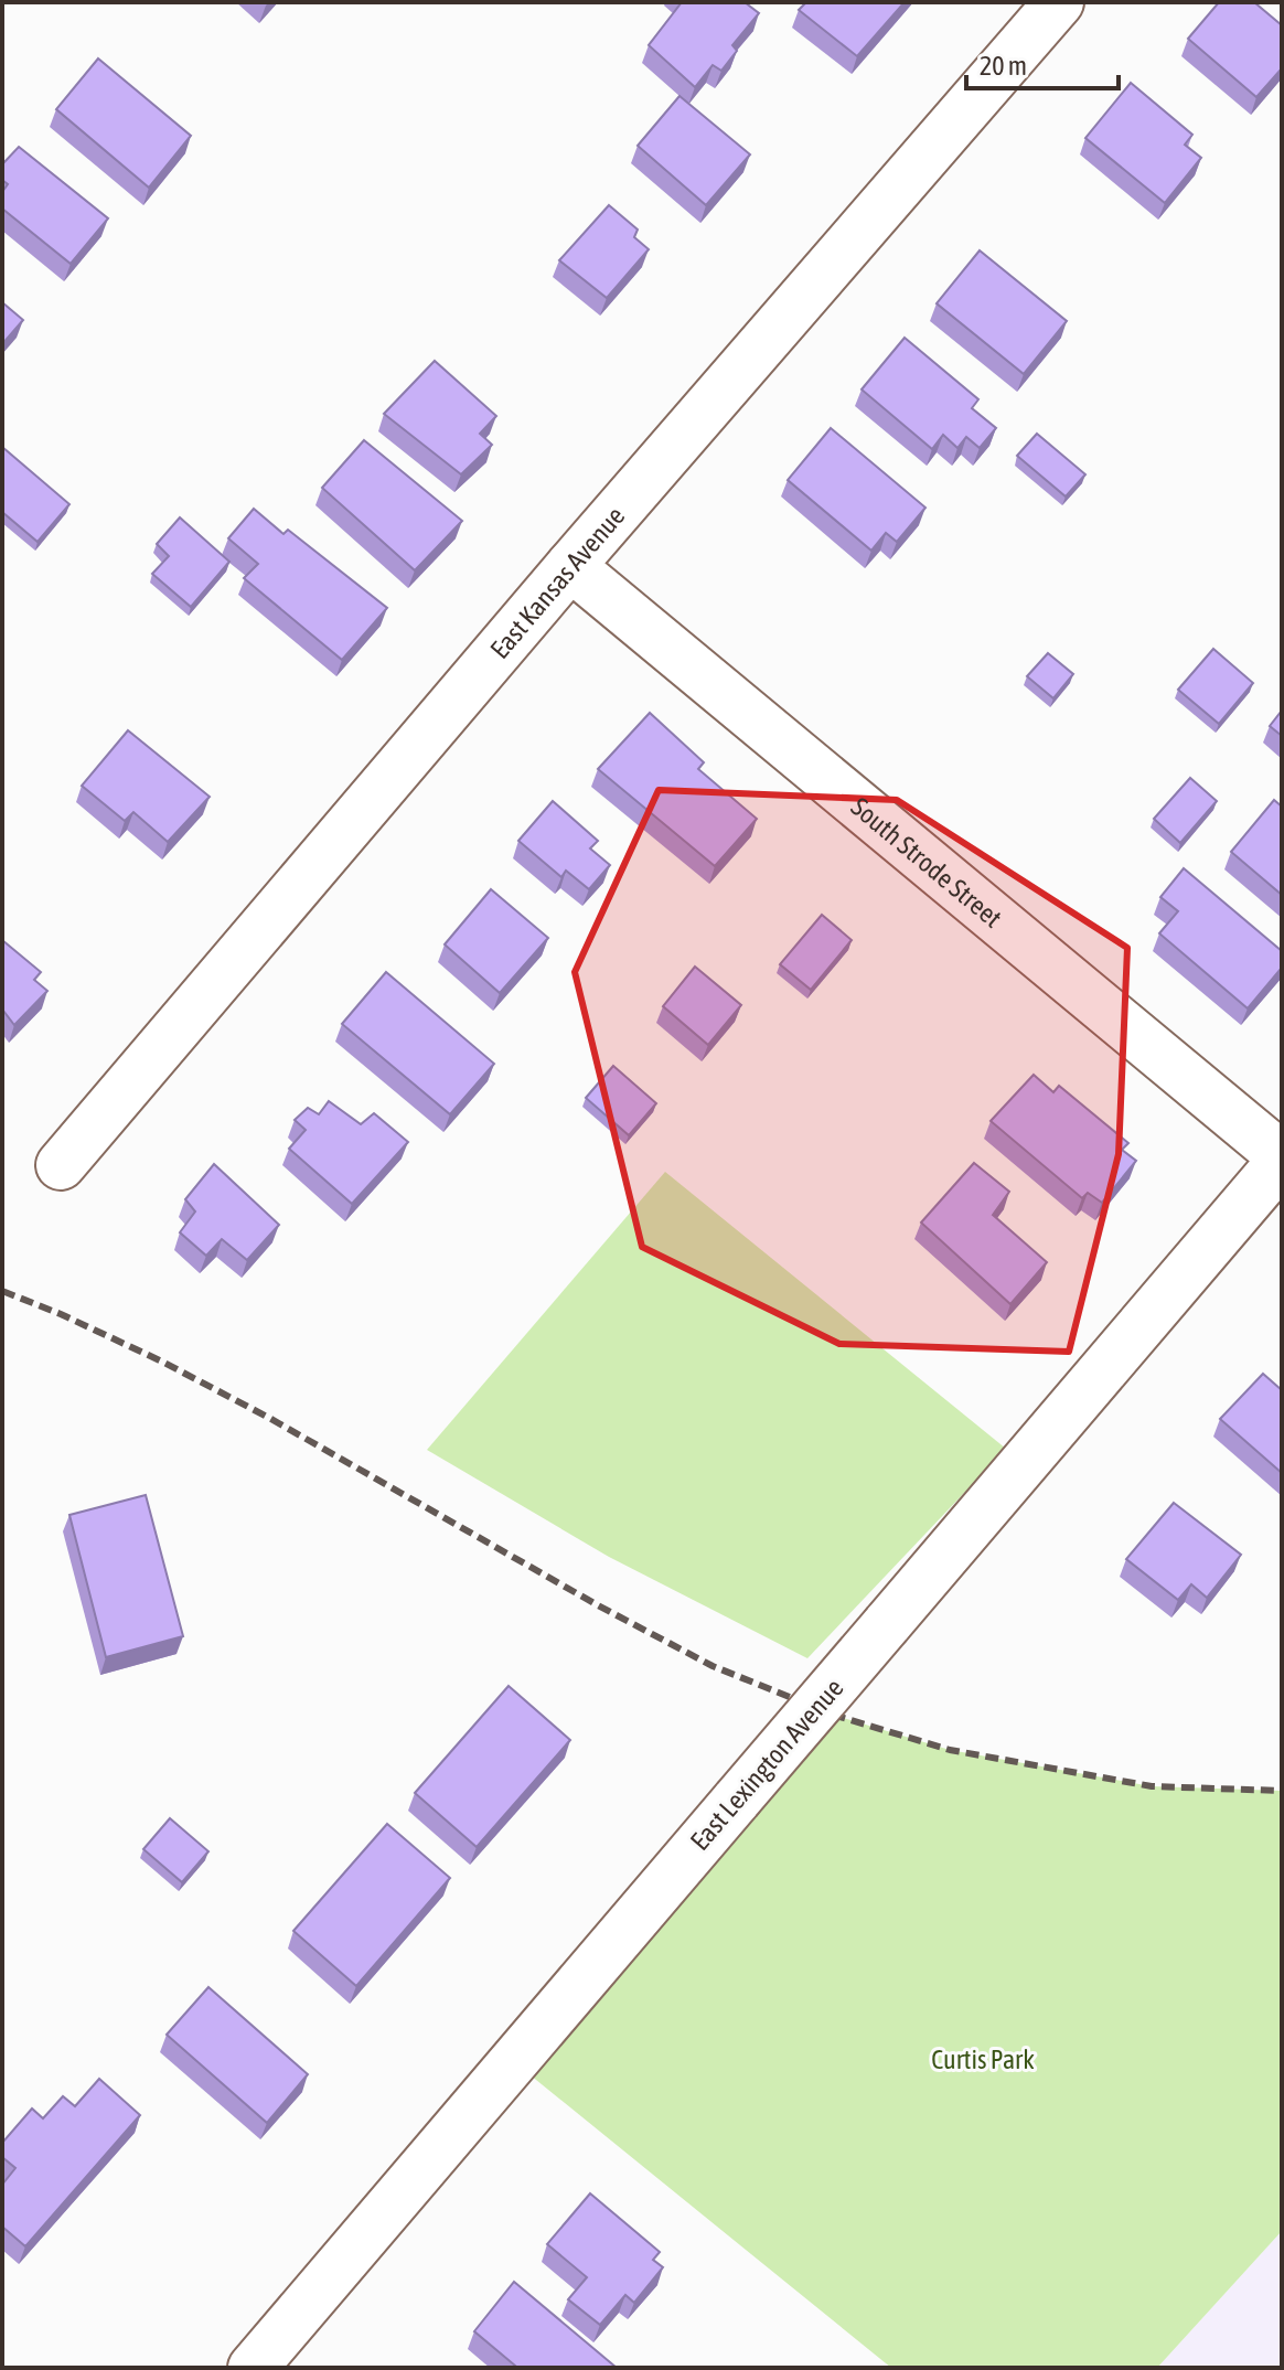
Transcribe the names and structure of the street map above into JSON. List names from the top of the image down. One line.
{"streets":{"street":["East Kansas Avenue","South Strode Street","East Lexington Avenue"]},"crossings":[["East Kansas Avenue","South Strode Street"],["South Strode Street","East Lexington Avenue"]],"parks":["Curtis Park"],"scale_bar":"20 m"}
